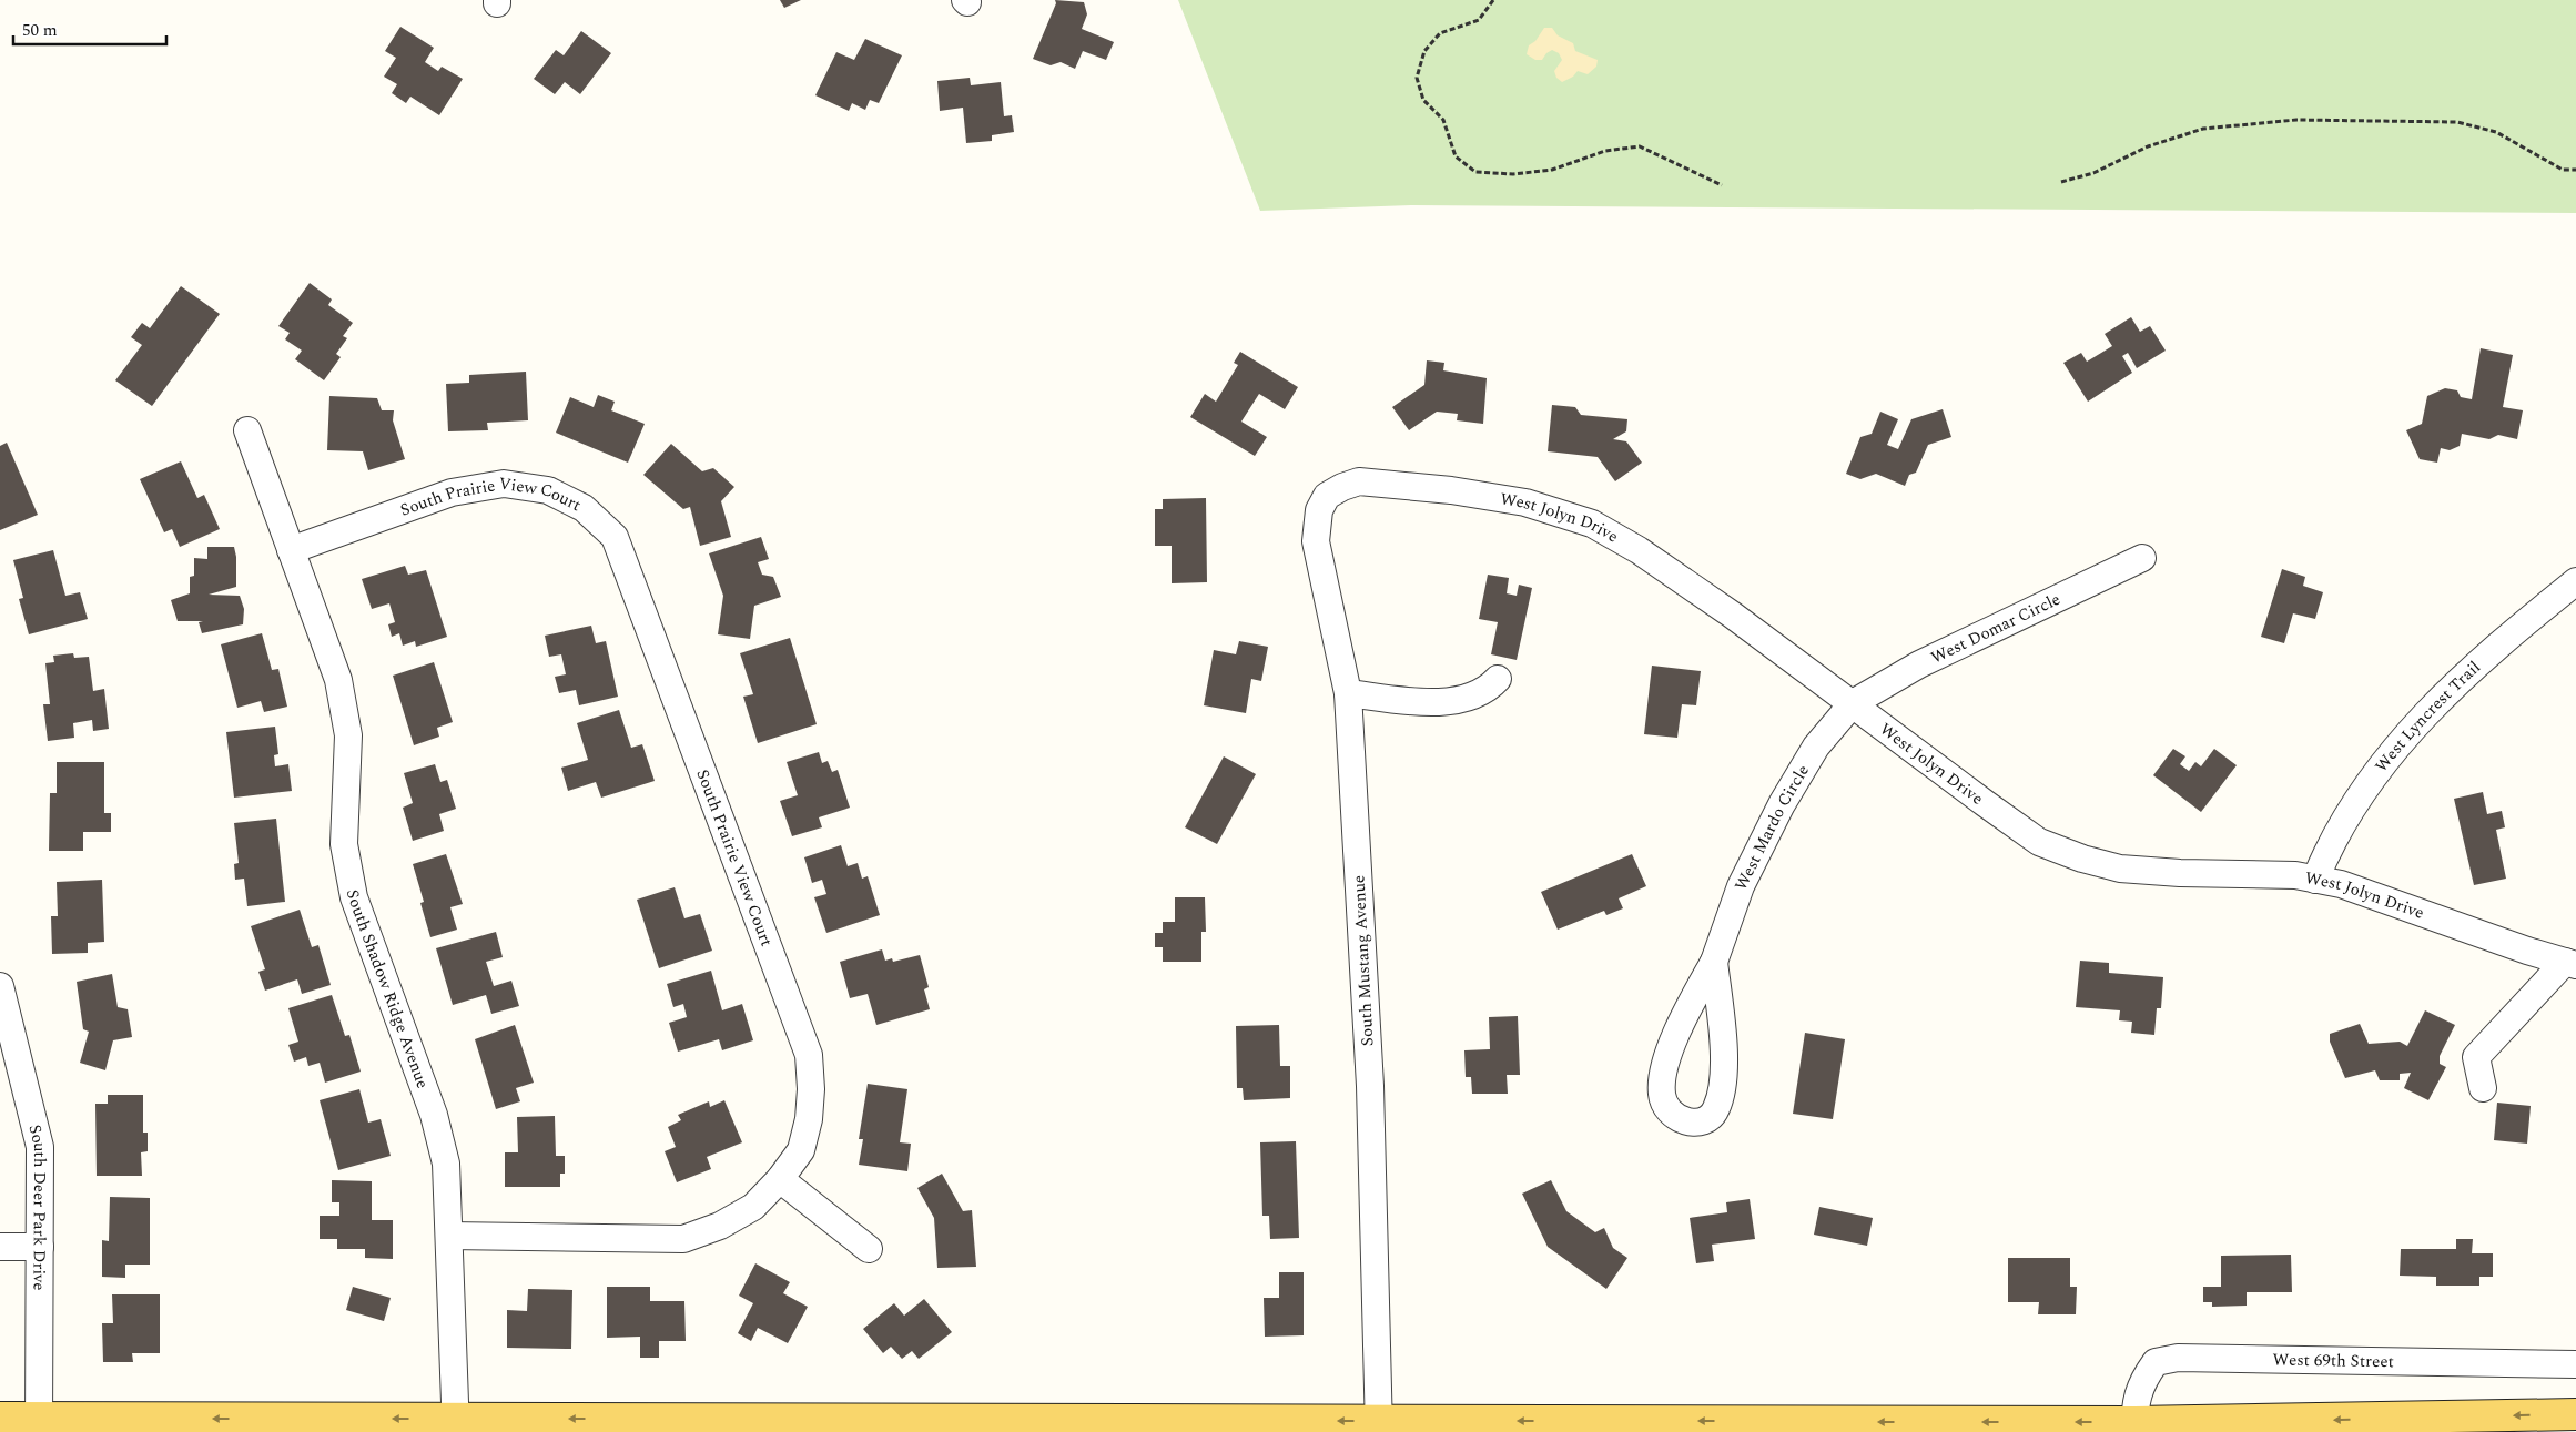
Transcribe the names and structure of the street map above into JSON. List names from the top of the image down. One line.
{"streets":{"street":["South Prairie View Court","West Jolyn Drive","West Domar Circle","West Lyncrest Trail","West Mardo Circle","South Mustang Avenue","South Shadow Ridge Avenue","South Deer Park Drive","West 69th Street"]},"crossings":[["South Prairie View Court","South Shadow Ridge Avenue"],["West Jolyn Drive","West Domar Circle"],["West Jolyn Drive","West Lyncrest Trail"],["West Jolyn Drive","West Mardo Circle"],["West Jolyn Drive","South Mustang Avenue"],["West Domar Circle","West Mardo Circle"]],"scale_bar":"50 m"}
